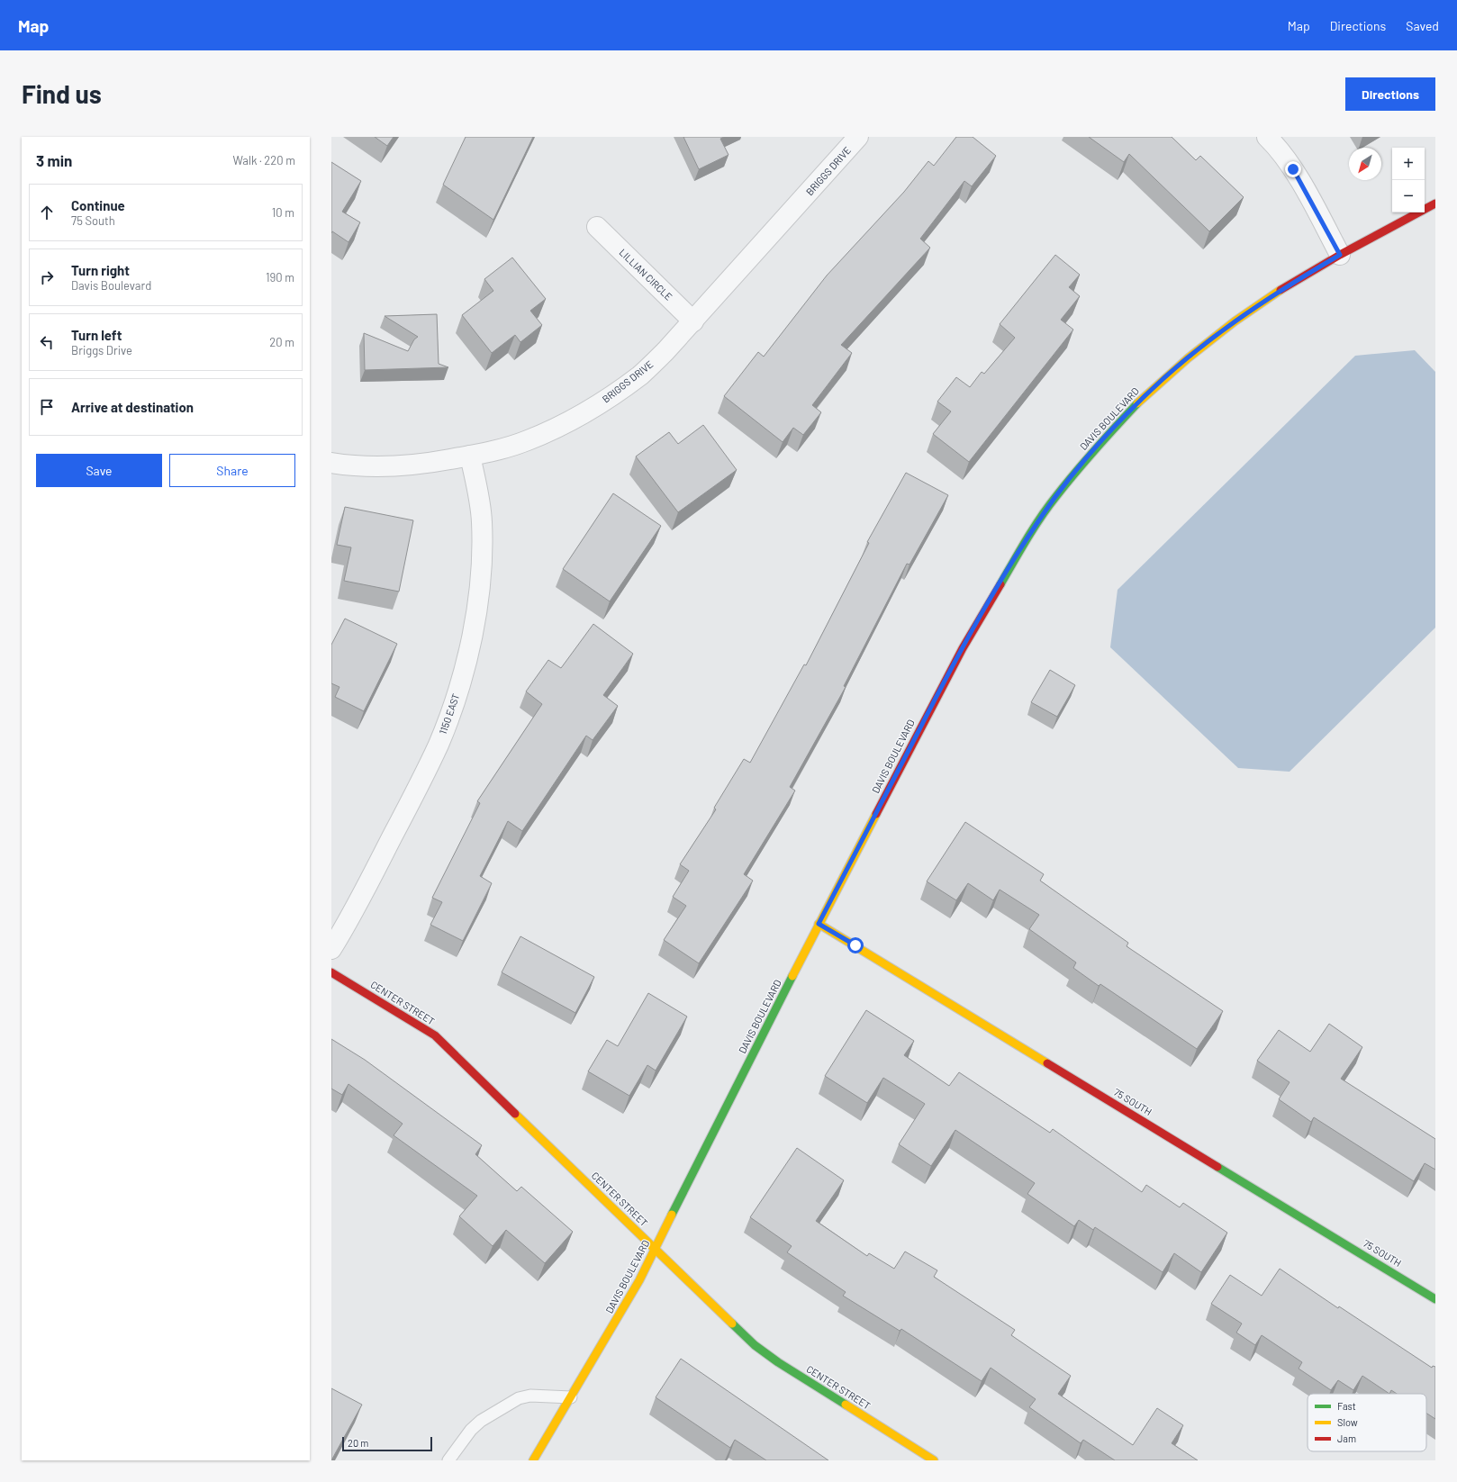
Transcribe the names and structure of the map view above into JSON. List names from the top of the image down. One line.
{"streets":{"street":["BRIGGS DRIVE","LILLIAN CIRCLE","DAVIS BOULEVARD","1150 EAST","CENTER STREET","75 SOUTH"]},"crossings":[["BRIGGS DRIVE","LILLIAN CIRCLE"],["BRIGGS DRIVE","1150 EAST"],["DAVIS BOULEVARD","CENTER STREET"],["DAVIS BOULEVARD","75 SOUTH"]],"legend":["Fast","Slow","Jam"],"scale_bar":"20 m","north":"bottom left","page":{"header":"Map","nav":["Map","Directions","Saved"],"buttons":["Directions",["Save","Share"]],"title":"Find us","heading":["3 min","Walk · 220 m"],"map_buttons":["+","−"],"list":[["Continue","75 South","10 m"],["Turn right","Davis Boulevard","190 m"],["Turn left","Briggs Drive","20 m"],"Arrive at destination"],"scale":"20 m"}}
